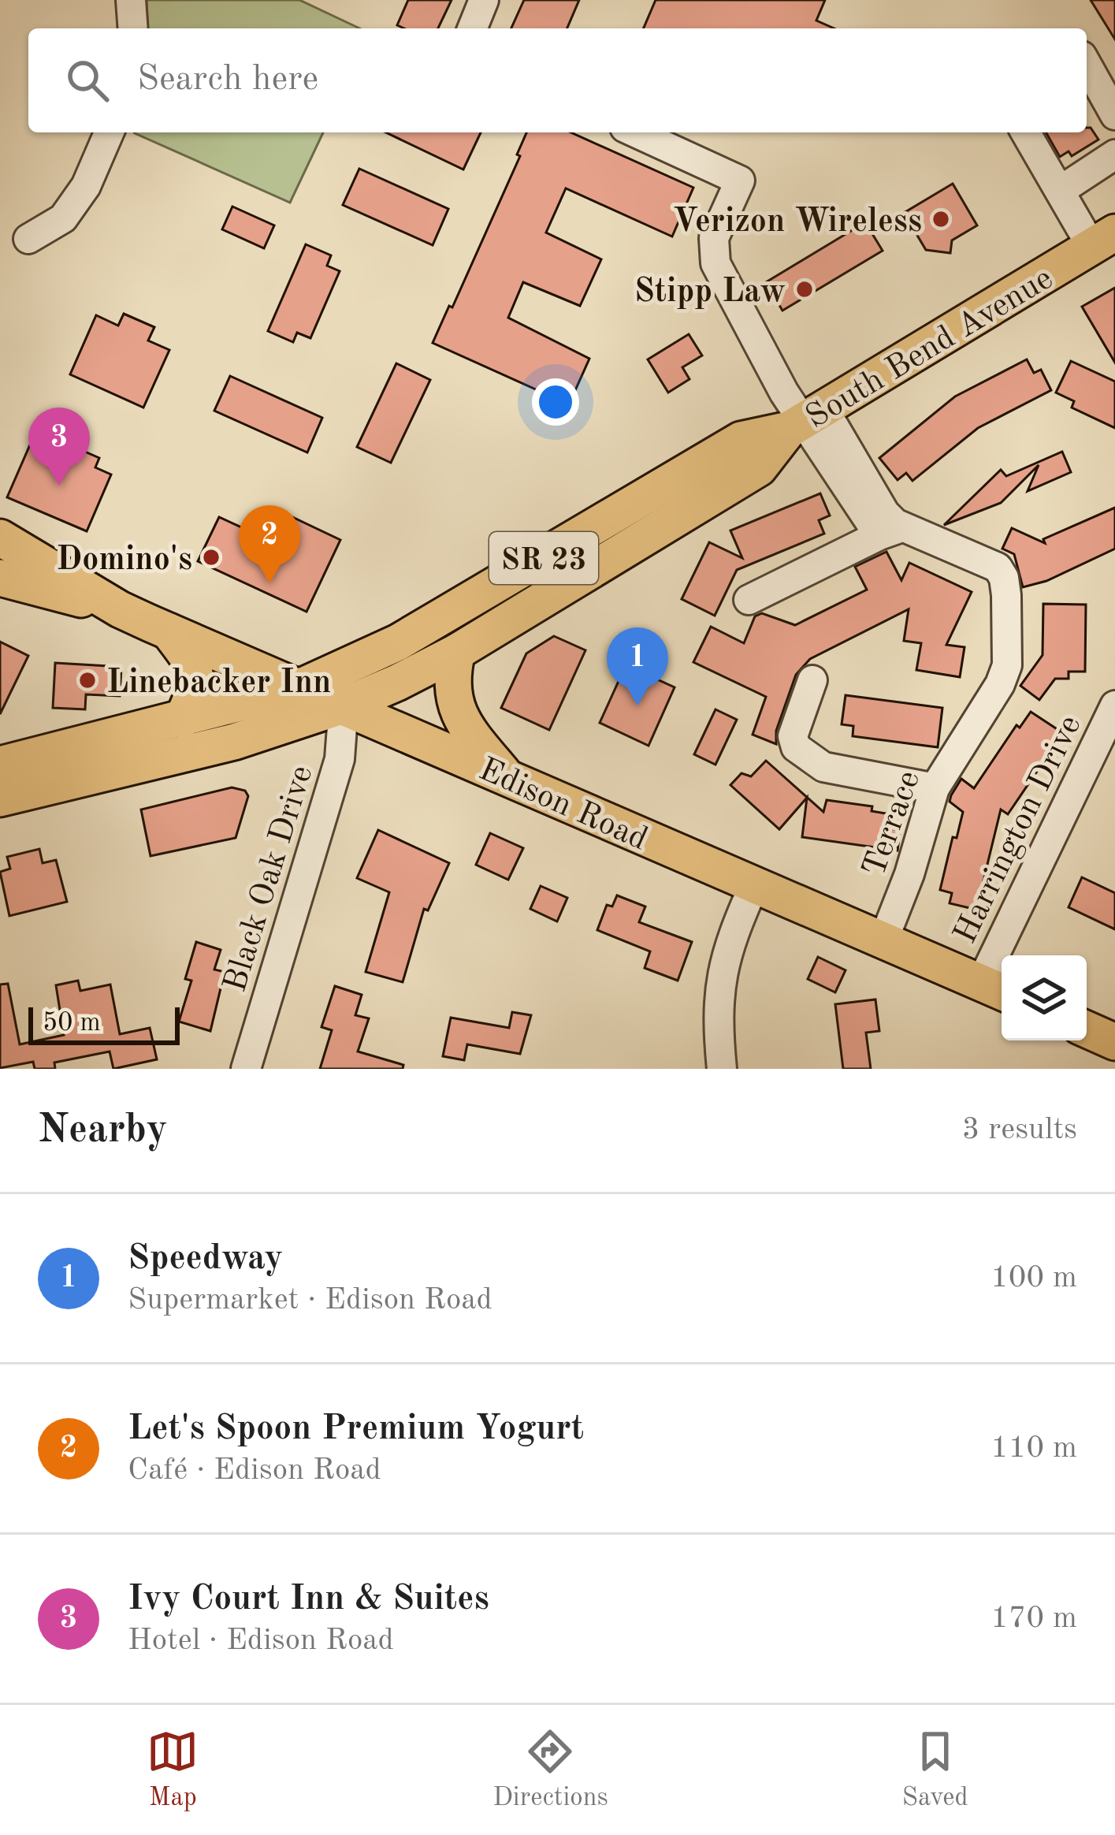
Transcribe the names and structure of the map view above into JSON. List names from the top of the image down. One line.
{"streets":{"main road":["South Bend Avenue","SR 23","Edison Road"],"street":["Terrace","Harrington Drive","Black Oak Drive"]},"crossings":[["South Bend Avenue","Edison Road"],["South Bend Avenue","Black Oak Drive"],["Edison Road","Terrace"],["Edison Road","Harrington Drive"],["Edison Road","Black Oak Drive"]],"places":["Verizon Wireless","Stipp Law","Domino's","Linebacker Inn"],"scale_bar":"50 m","page":{"search":"Search here","pins":["3","2","1"],"scale":"50 m","heading":["Nearby","3 results"],"list":[{"mark":"1","name":"Speedway","note":"Supermarket · Edison Road","value":"100 m"},{"mark":"2","name":"Let's Spoon Premium Yogurt","note":"Café · Edison Road","value":"110 m"},{"mark":"3","name":"Ivy Court Inn & Suites","note":"Hotel · Edison Road","value":"170 m"}],"nav":["Map","Directions","Saved"]}}
